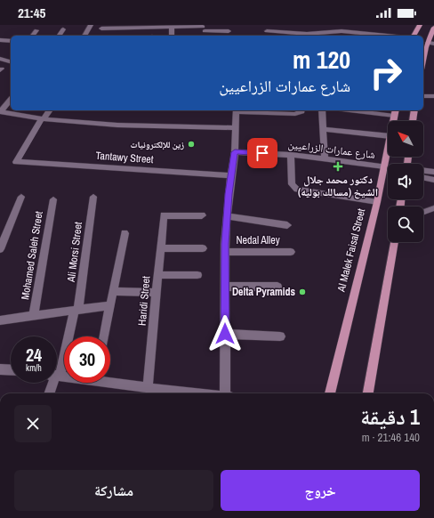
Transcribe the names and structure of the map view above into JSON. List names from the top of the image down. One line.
{"streets":{"main road":["Al Malek Faisal Street"],"street":["شارع عمارات الزراعيين","Tantawy Street","Nedal Alley","Ali Morsi Street","Mohamed Saleh Street","Haridi Street"]},"crossings":[["شارع عمارات الزراعيين","Al Malek Faisal Street"]],"places":{"other":["زين للإلكترونيات","Delta Pyramids"],"health":["دكتور محمد جلال الشيخ (مسالك بوليه)"]},"north":"top left","page":{"status":"21:45","turn":["120 m","شارع عمارات الزراعيين"],"speed":"24 km/h","limit":"30","heading":["1 دقيقة","140 m · 21:46"],"buttons":["خروج","مشاركة"]}}
